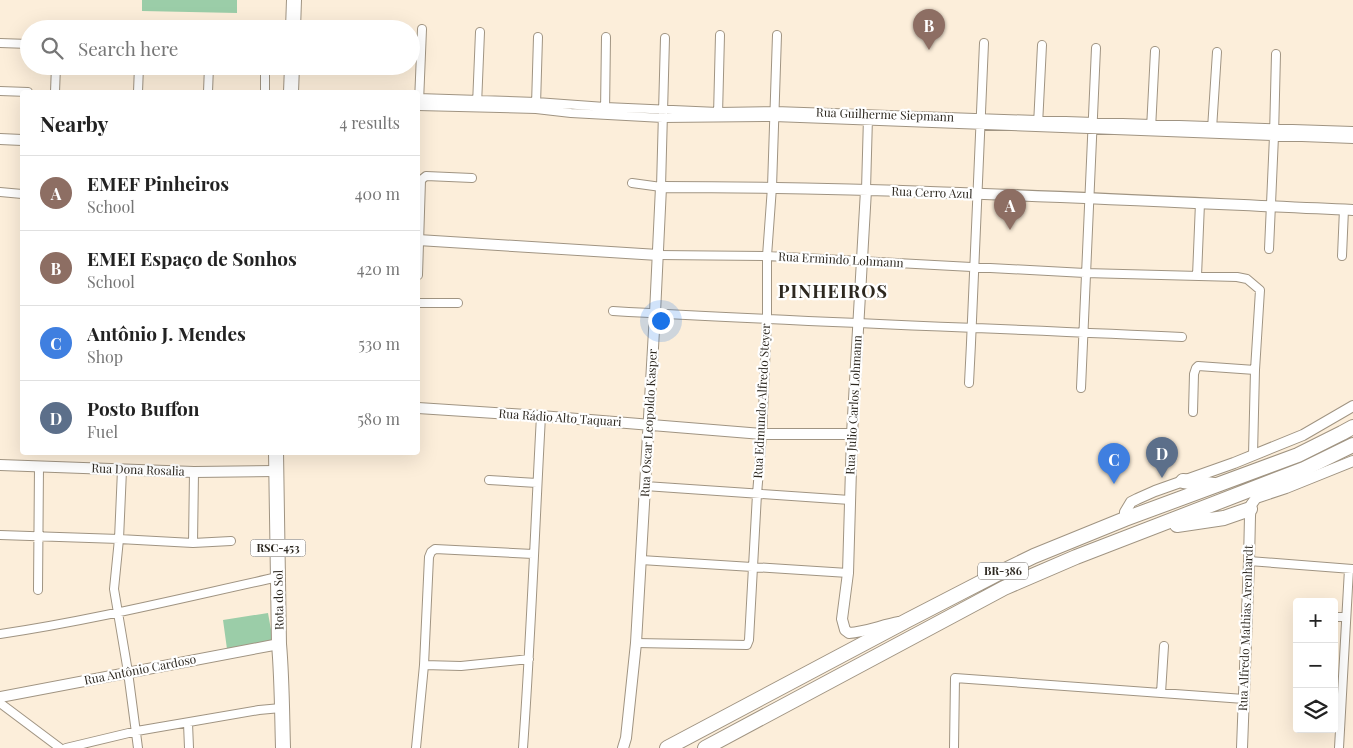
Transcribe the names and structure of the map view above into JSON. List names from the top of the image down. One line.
{"streets":{"highway":["RSC-453","BR-386","Rota do Sol"],"street":["Rua Guilherme Siepmann","Rua Cerro Azul","Rua Ermindo Lohmann","Rua Edmundo Alfredo Steyer","Rua Julio Carlos Lohmann","Rua Rádio Alto Taquari","Rua Oscar Leopoldo Kasper","Rua Dona Rosalia","Rua Alfredo Mathias Arenhardt","Rua Antônio Cardoso"]},"crossings":[["Rua Guilherme Siepmann","Rua Edmundo Alfredo Steyer"],["Rua Guilherme Siepmann","Rua Julio Carlos Lohmann"],["Rua Guilherme Siepmann","Rua Oscar Leopoldo Kasper"],["Rua Cerro Azul","Rua Edmundo Alfredo Steyer"],["Rua Cerro Azul","Rua Julio Carlos Lohmann"],["Rua Cerro Azul","Rua Oscar Leopoldo Kasper"],["Rua Ermindo Lohmann","Rua Edmundo Alfredo Steyer"],["Rua Ermindo Lohmann","Rua Julio Carlos Lohmann"],["Rua Ermindo Lohmann","Rua Oscar Leopoldo Kasper"],["Rua Edmundo Alfredo Steyer","Rua Rádio Alto Taquari"],["Rua Edmundo Alfredo Steyer","Rua Oscar Leopoldo Kasper"],["Rua Julio Carlos Lohmann","Rua Rádio Alto Taquari"],["Rua Julio Carlos Lohmann","BR-386"],["Rua Rádio Alto Taquari","Rua Oscar Leopoldo Kasper"],["Rua Dona Rosalia","Rota do Sol"],["Rota do Sol","Rua Antônio Cardoso"]],"districts":["PINHEIROS"],"page":{"pins":["B","A","D","C"],"search":"Search here","heading":["Nearby","4 results"],"list":[{"mark":"A","name":"EMEF Pinheiros","note":"School","value":"400 m"},{"mark":"B","name":"EMEI Espaço de Sonhos","note":"School","value":"420 m"},{"mark":"C","name":"Antônio J. Mendes","note":"Shop","value":"530 m"},{"mark":"D","name":"Posto Buffon","note":"Fuel","value":"580 m"}],"map_buttons":["+","−"]}}
